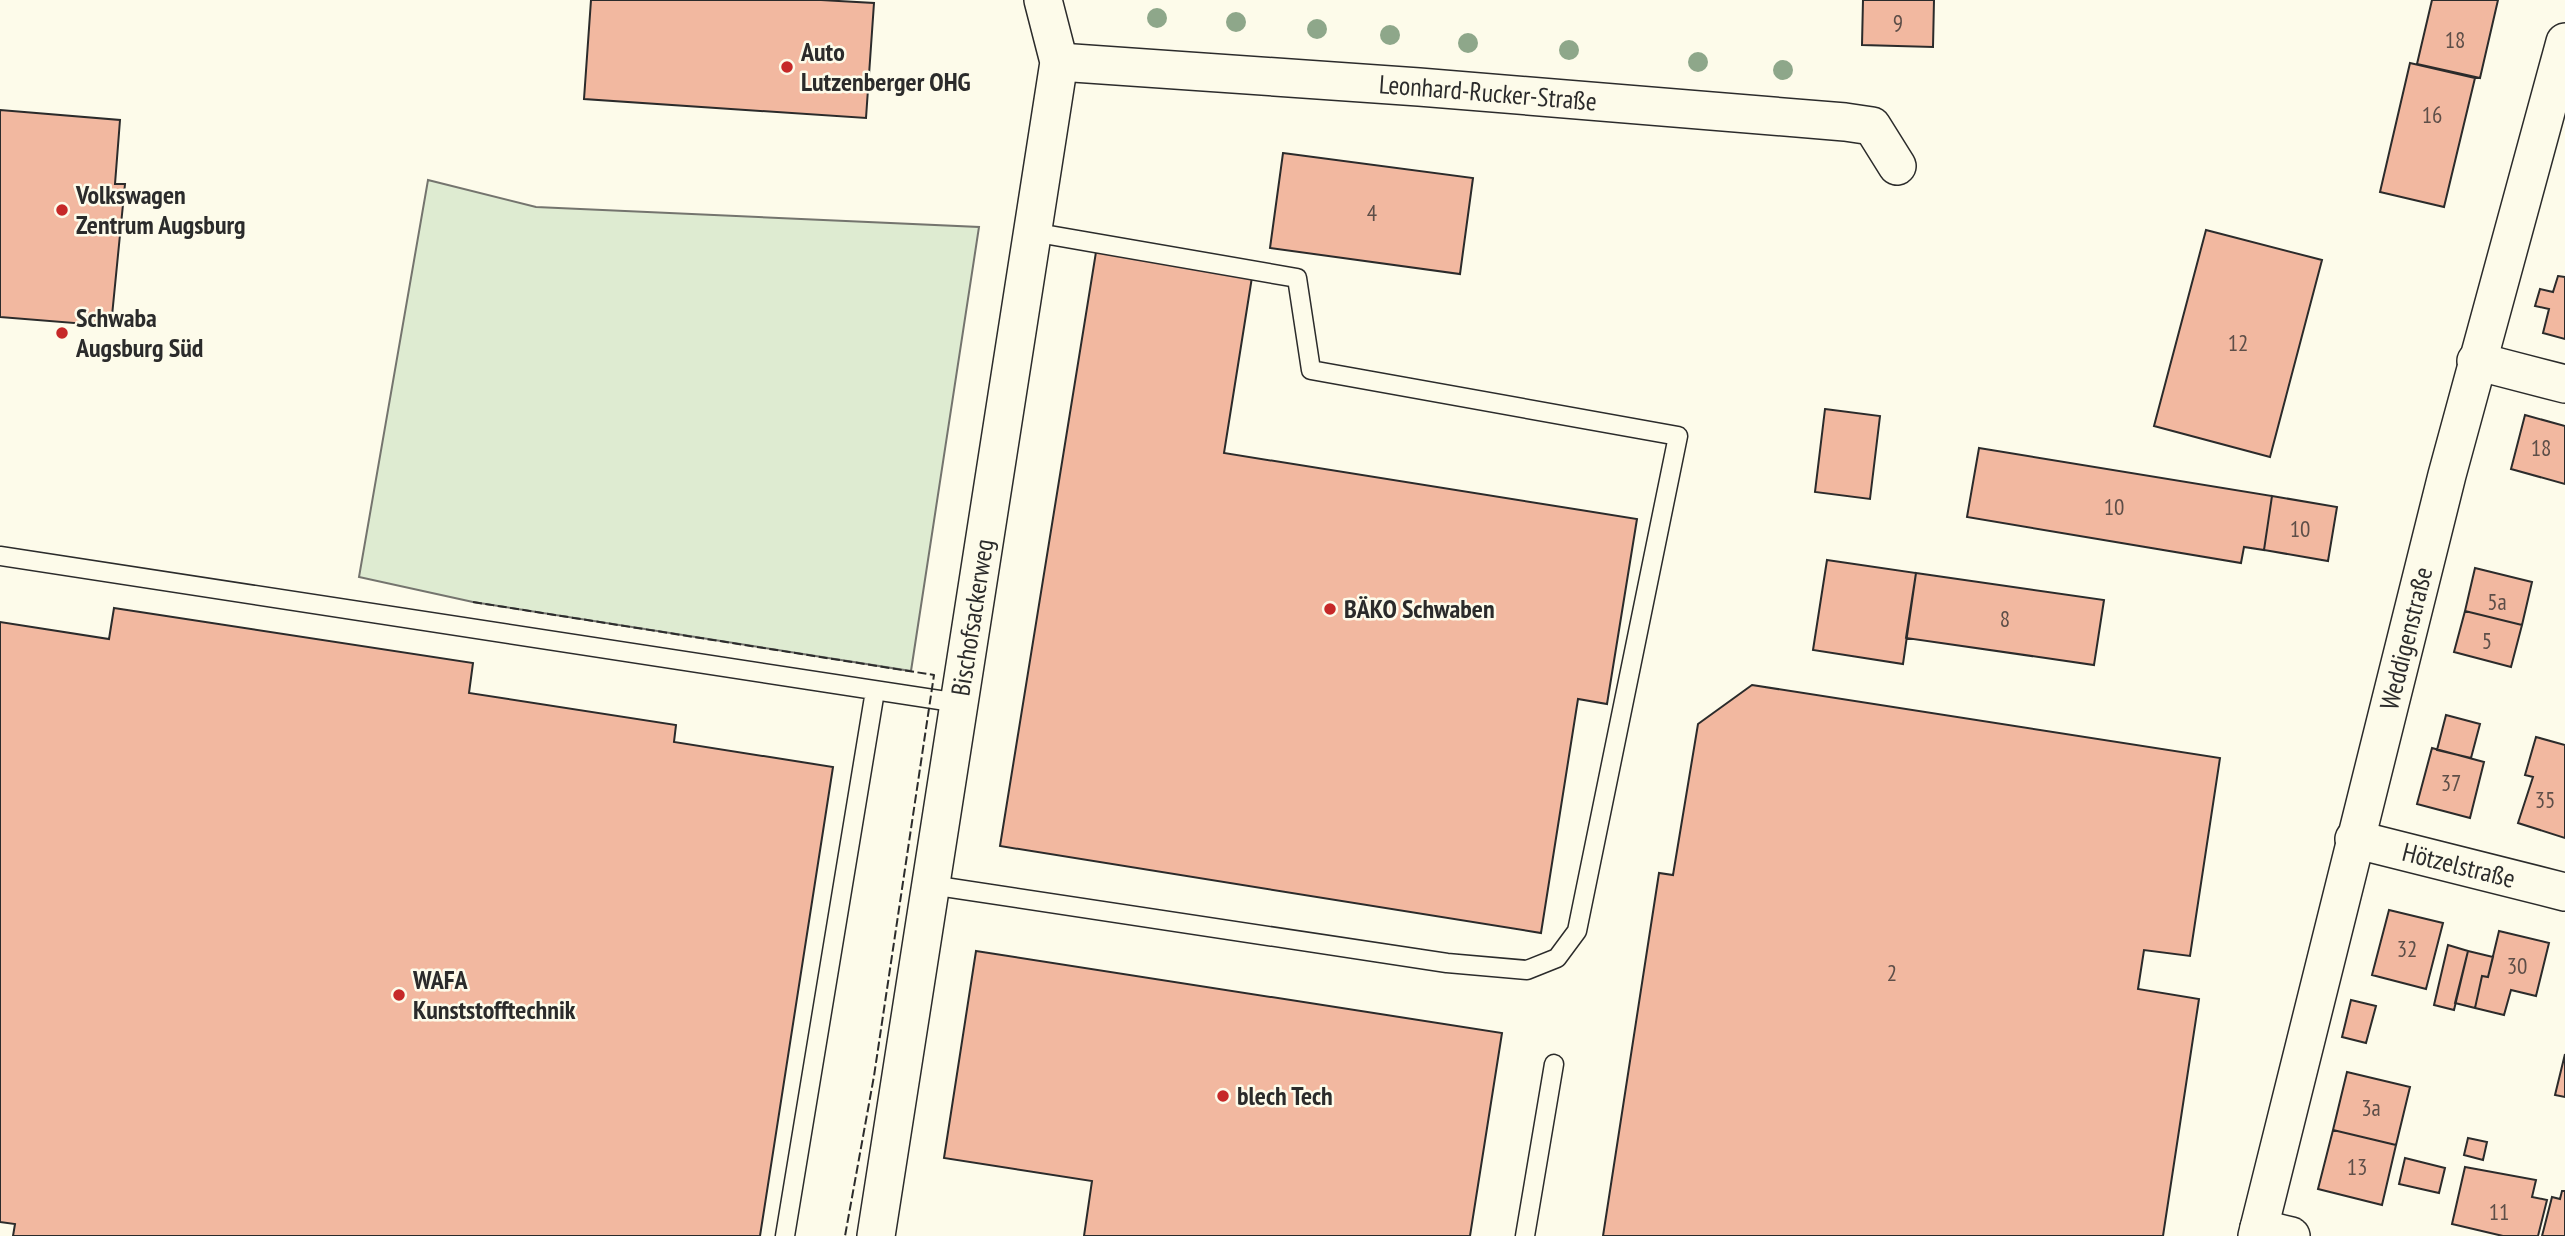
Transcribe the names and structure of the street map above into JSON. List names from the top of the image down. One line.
{"streets":{"street":["Leonhard-Rucker-Straße","Bischofsackerweg","Weddigenstraße","Hötzelstraße"]},"crossings":[["Leonhard-Rucker-Straße","Bischofsackerweg"],["Weddigenstraße","Hötzelstraße"]],"places":["Auto Lutzenberger OHG","Volkswagen Zentrum Augsburg","Schwaba Augsburg Süd","BÄKO Schwaben","WAFA Kunststofftechnik","blech Tech"],"house_numbers":["9","18","16","4","12","18","10","10","5a","8","5","37","35","32","30","2","3a","13","11"]}
